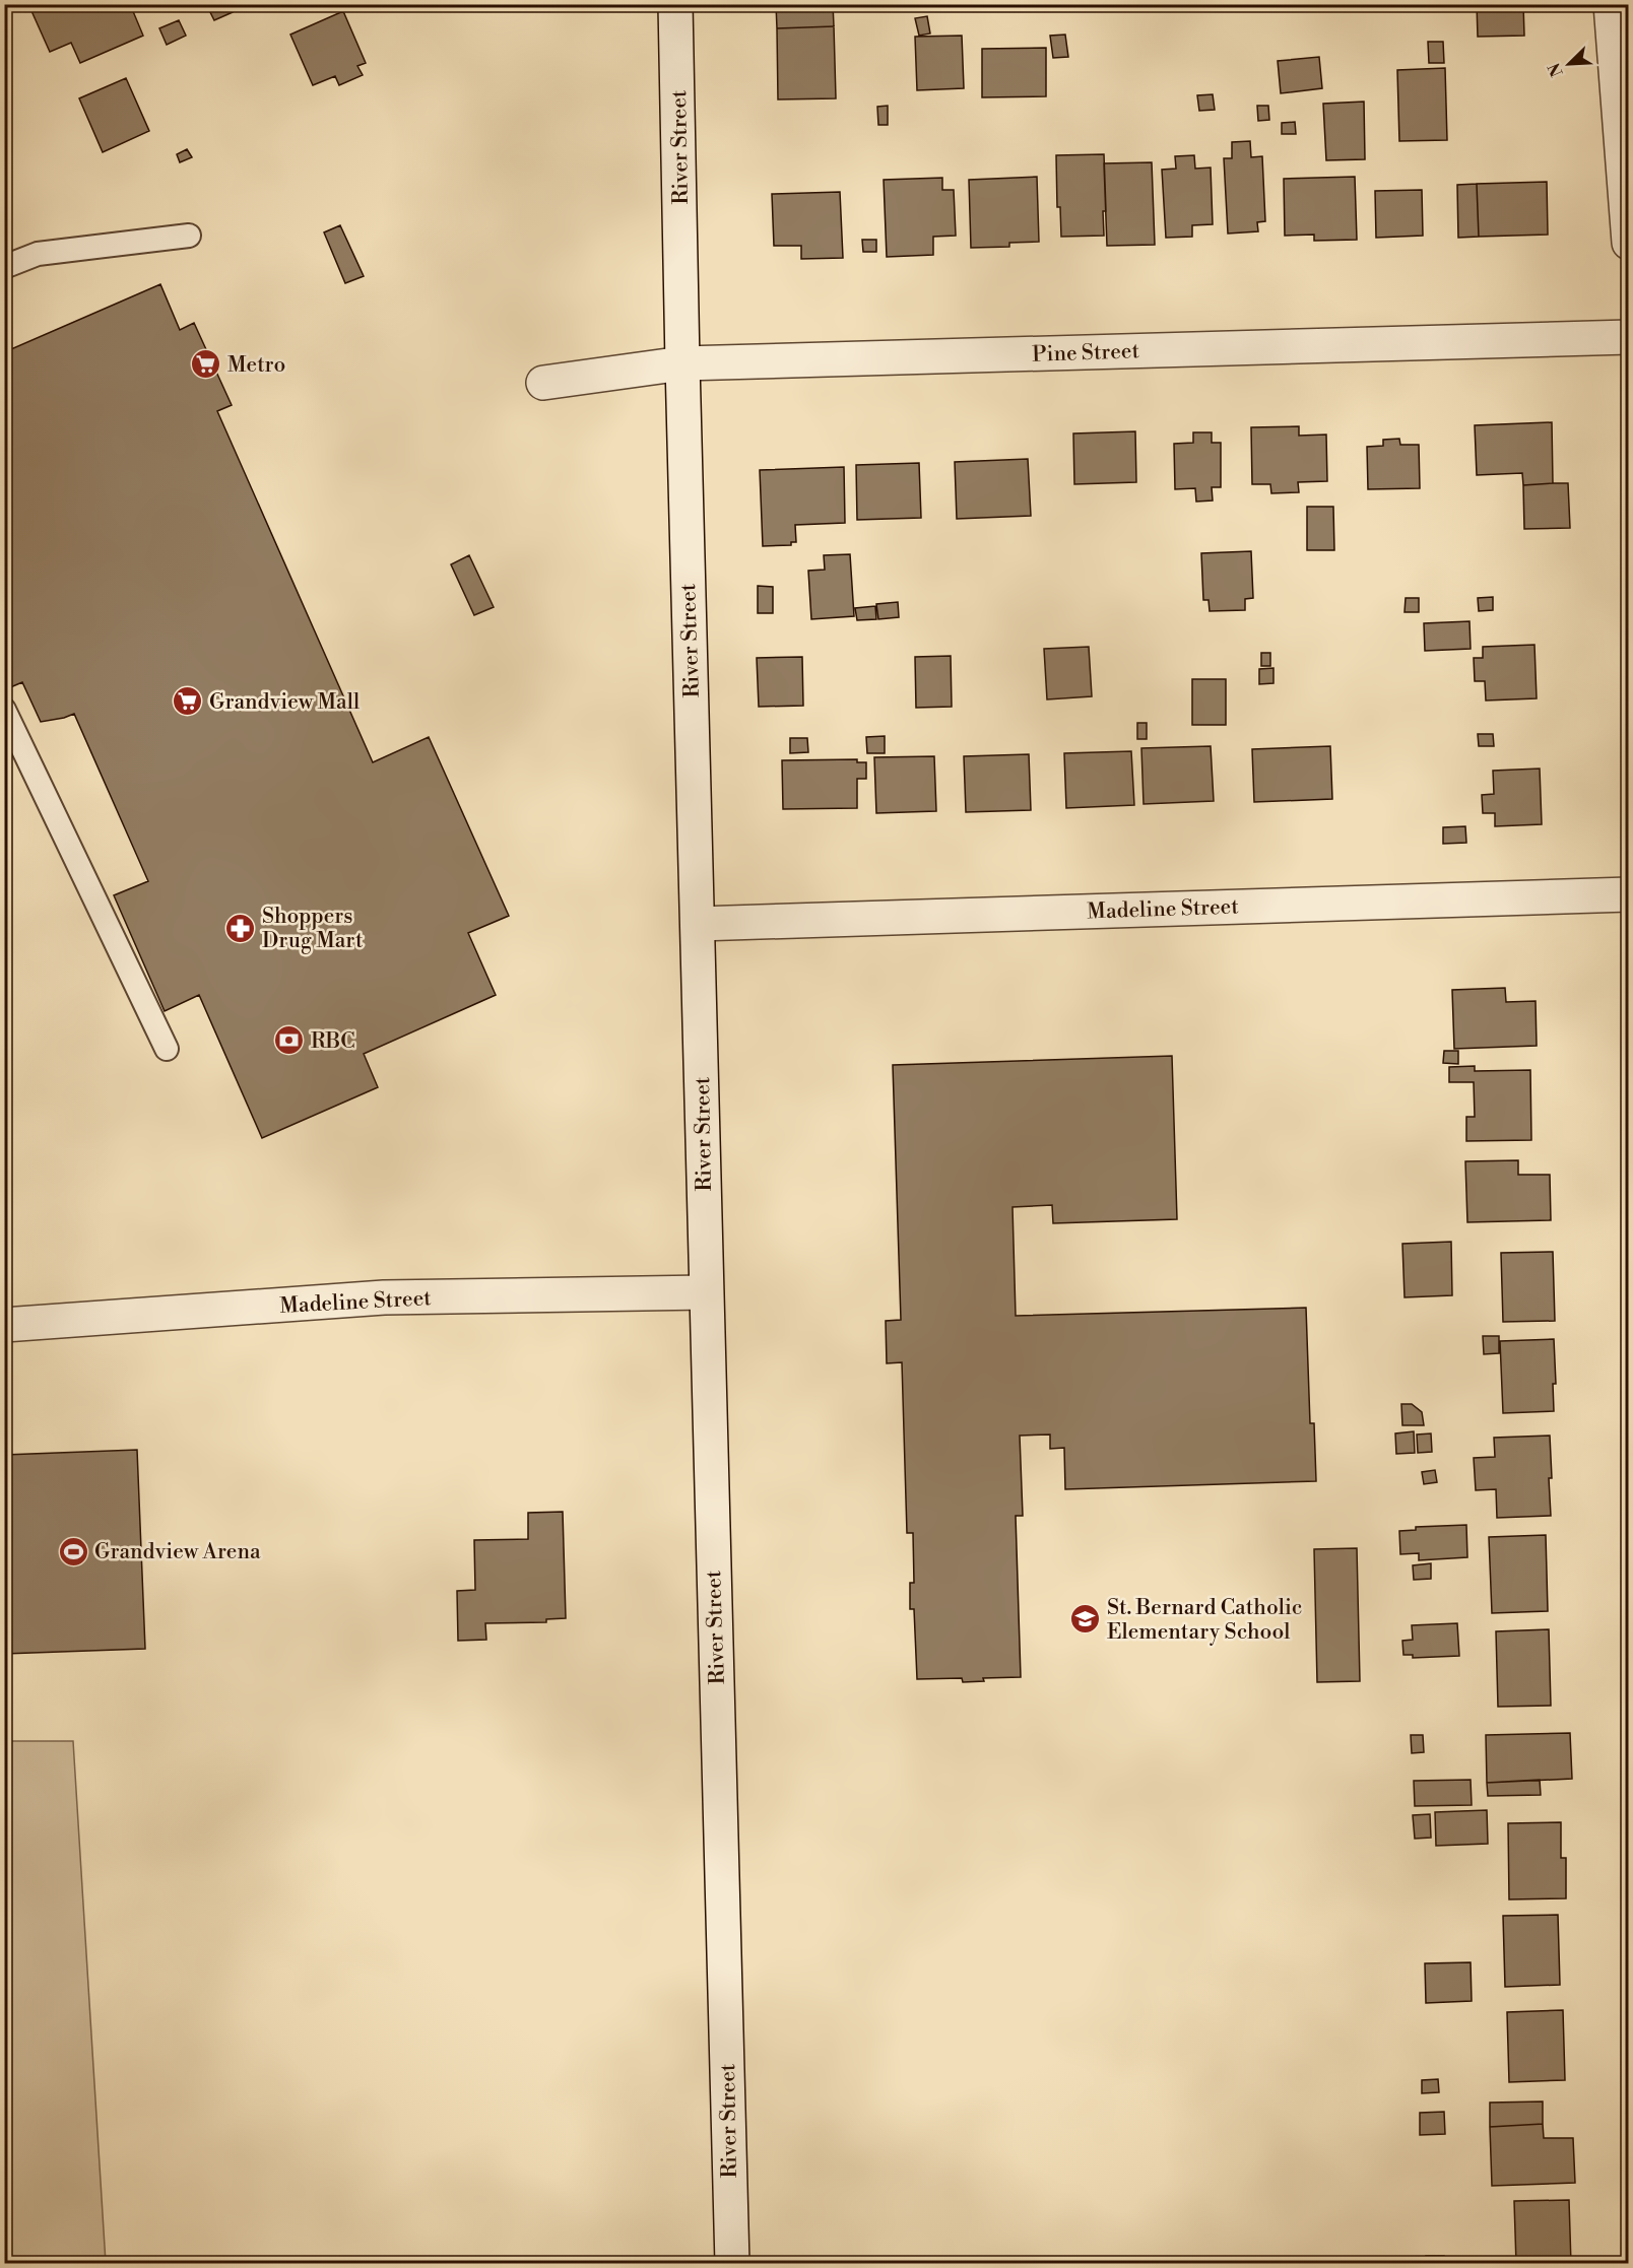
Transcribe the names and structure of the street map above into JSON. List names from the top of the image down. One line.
{"streets":{"street":["River Street","Pine Street","Madeline Street"]},"crossings":[["River Street","Pine Street"],["River Street","Madeline Street"]],"places":{"supermarket":["Metro","Grandview Mall"],"pharmacy":["Shoppers Drug Mart"],"bank":["RBC"],"sports":["Grandview Arena"],"school or university":["St. Bernard Catholic Elementary School"]},"north":"bottom left"}
